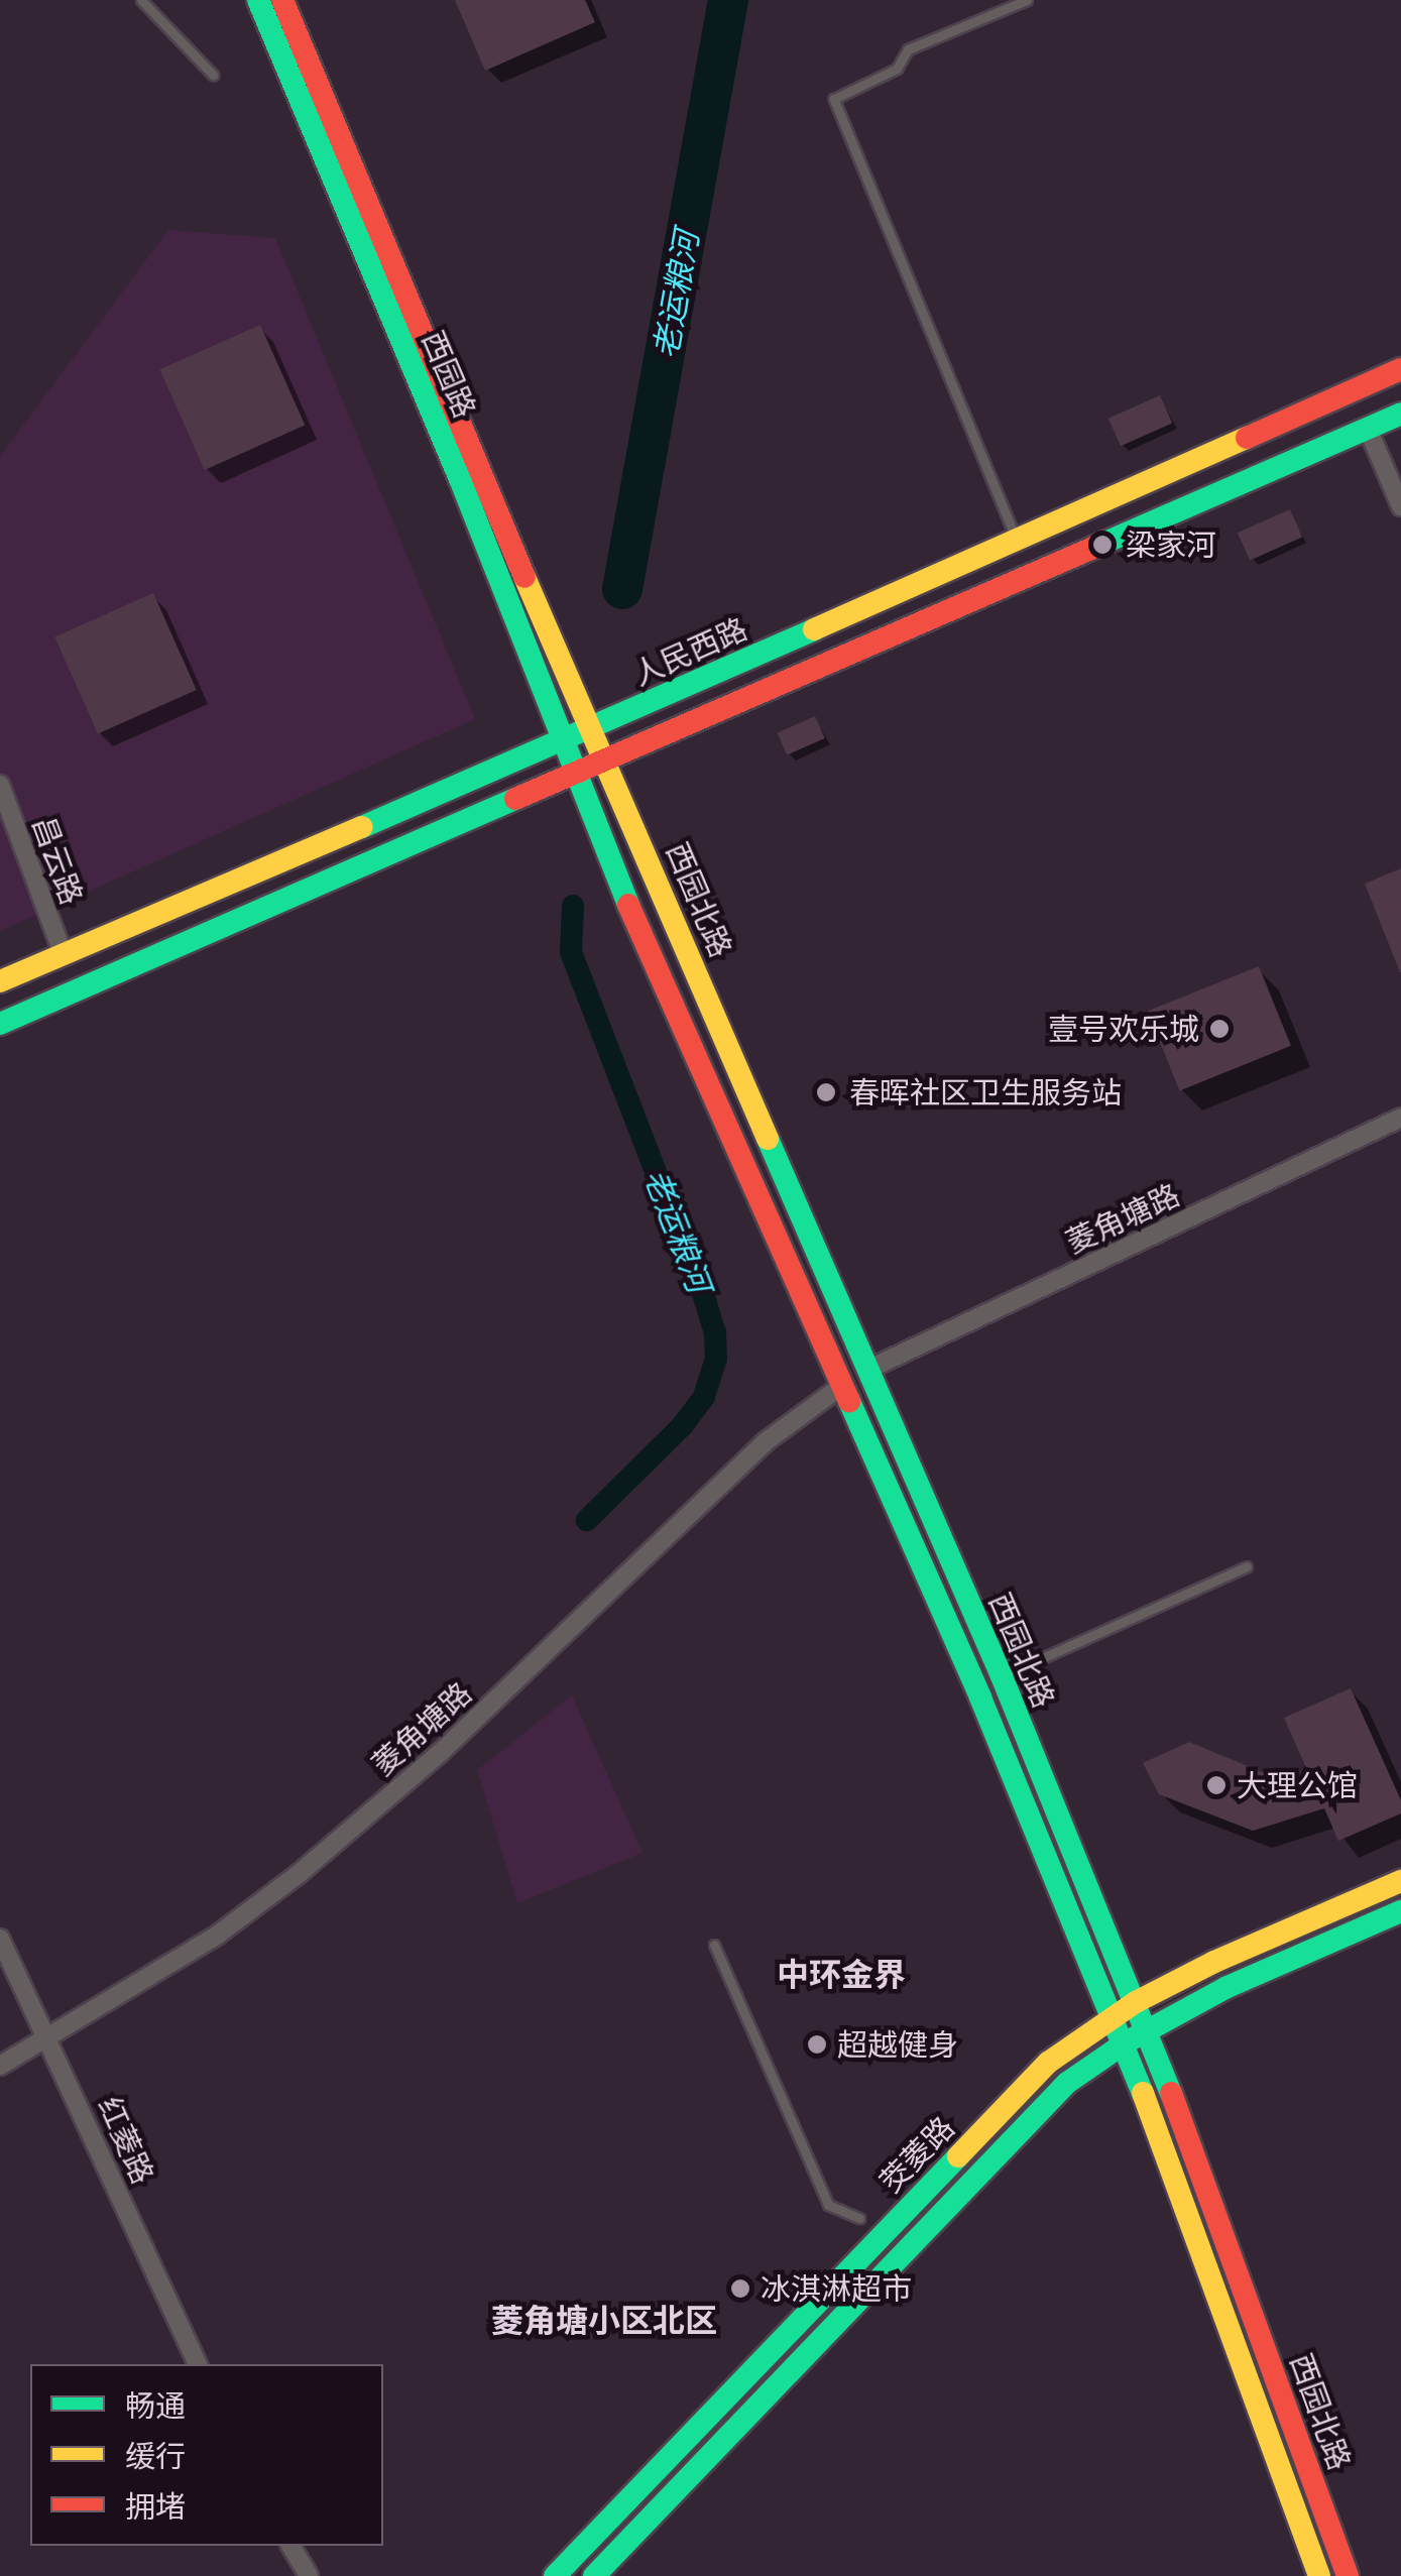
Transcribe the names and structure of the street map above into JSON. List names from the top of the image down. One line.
{"streets":{"main road":["西园路","人民西路","西园北路","茭菱路"],"street":["昌云路","菱角塘路","红菱路"]},"crossings":[["西园路","人民西路"],["西园路","西园北路"],["人民西路","昌云路"],["西园北路","菱角塘路"],["西园北路","茭菱路"],["菱角塘路","红菱路"]],"districts":["中环金界","菱角塘小区北区"],"water":["老运粮河"],"places":["梁家河","壹号欢乐城","春晖社区卫生服务站","大理公馆","超越健身","冰淇淋超市"],"legend":["畅通","缓行","拥堵"]}
